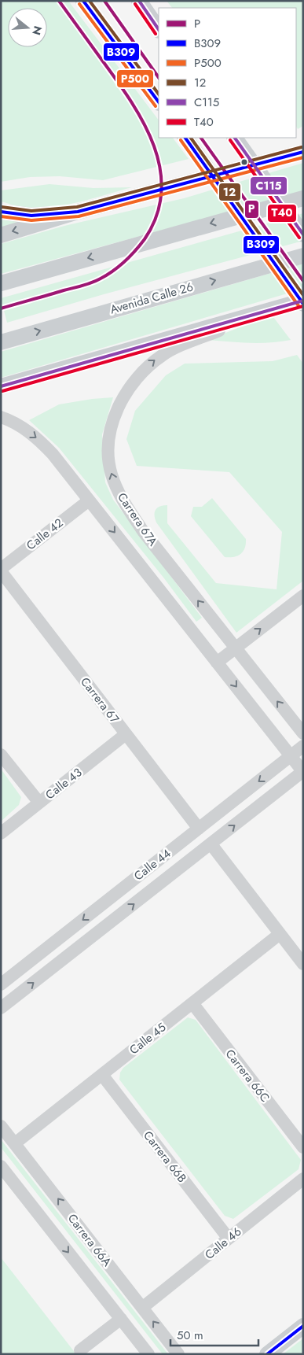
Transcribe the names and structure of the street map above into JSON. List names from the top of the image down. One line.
{"streets":{"main road":["Avenida Calle 26"],"street":["Carrera 67A","Calle 42","Carrera 67","Calle 43","Calle 44","Calle 45","Carrera 66C","Carrera 66B","Carrera 66A","Calle 46"]},"crossings":[["Carrera 67A","Calle 42"],["Carrera 67A","Calle 44"],["Calle 42","Carrera 67"],["Carrera 67","Calle 43"],["Carrera 67","Calle 44"],["Calle 45","Carrera 66C"],["Calle 45","Carrera 66B"],["Calle 45","Carrera 66A"],["Carrera 66B","Calle 46"],["Carrera 66A","Calle 46"]],"lines":["transit line P","transit line B309","transit line 12","transit line C115","transit line P500","transit line T40"],"legend":["P","B309","P500","12","C115","T40"],"scale_bar":"50 m","north":"right"}
